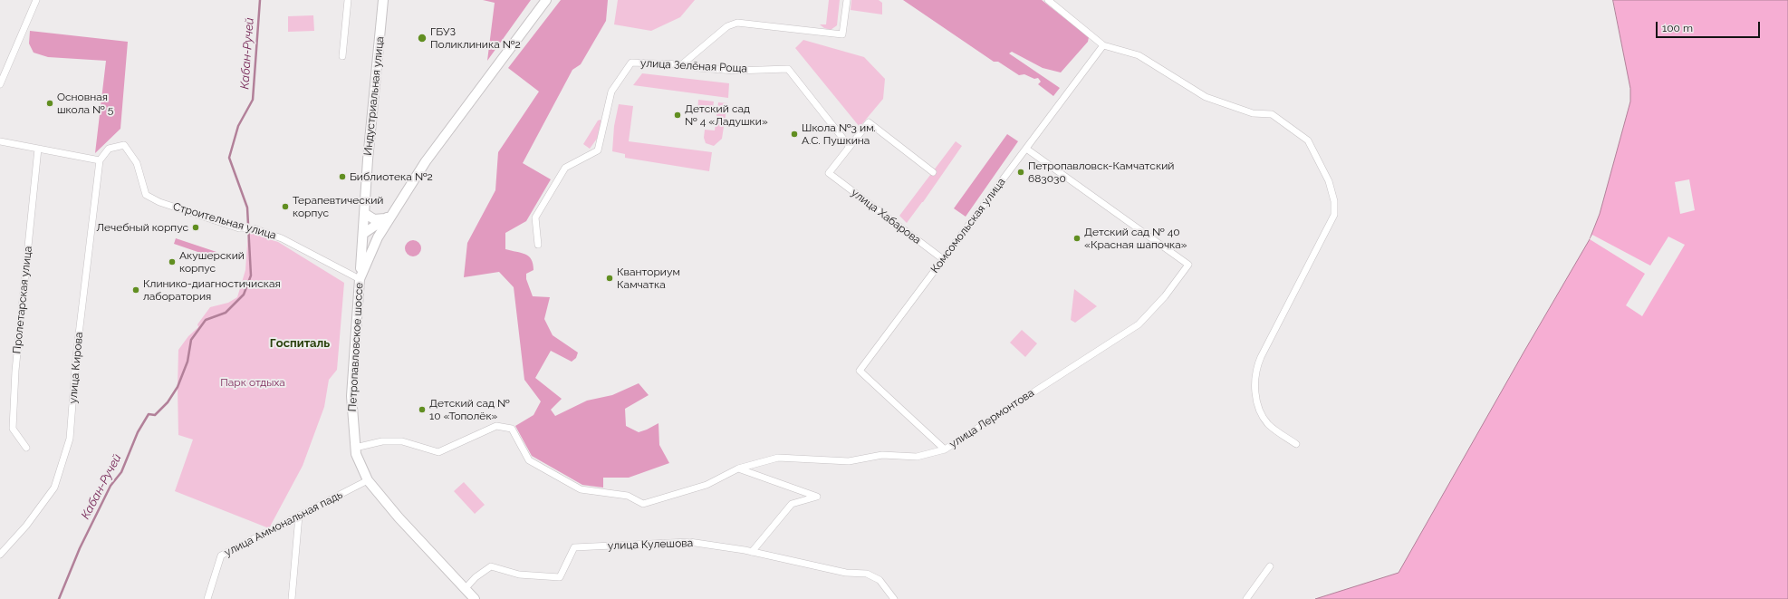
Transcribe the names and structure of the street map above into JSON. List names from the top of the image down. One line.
{"streets":{"street":["улица Зелёная Роща","Индустриальная улица","улица Хабарова","Строительная улица","Комсомольская улица","Пролетарская улица","Петропавловское шоссе","улица Кирова","улица Лермонтова","улица Аммональная падь","улица Кулешова"]},"crossings":[["улица Зелёная Роща","улица Хабарова"],["Индустриальная улица","Строительная улица"],["Индустриальная улица","Петропавловское шоссе"],["улица Хабарова","Комсомольская улица"],["Строительная улица","Петропавловское шоссе"],["Строительная улица","улица Кирова"],["Комсомольская улица","улица Лермонтова"],["Петропавловское шоссе","улица Лермонтова"],["Петропавловское шоссе","улица Аммональная падь"],["Петропавловское шоссе","улица Кулешова"]],"districts":["Госпиталь"],"water":["Кабан-Ручей"],"parks":["Парк отдыха"],"places":["ГБУЗ Поликлиника №2","Основная школа № 5","Детский сад № 4 «Ладушки»","Школа №3 им. А.С. Пушкина","Петропавловск-Камчатский 683030","Библиотека №2","Терапевтический корпус","Лечебный корпус","Детский сад № 40 «Красная шапочка»","Акушерский корпус","Кванториум Камчатка","Клинико-диагностичиская лаборатория","Детский сад № 10 «Тополёк»"],"scale_bar":"100 m"}
